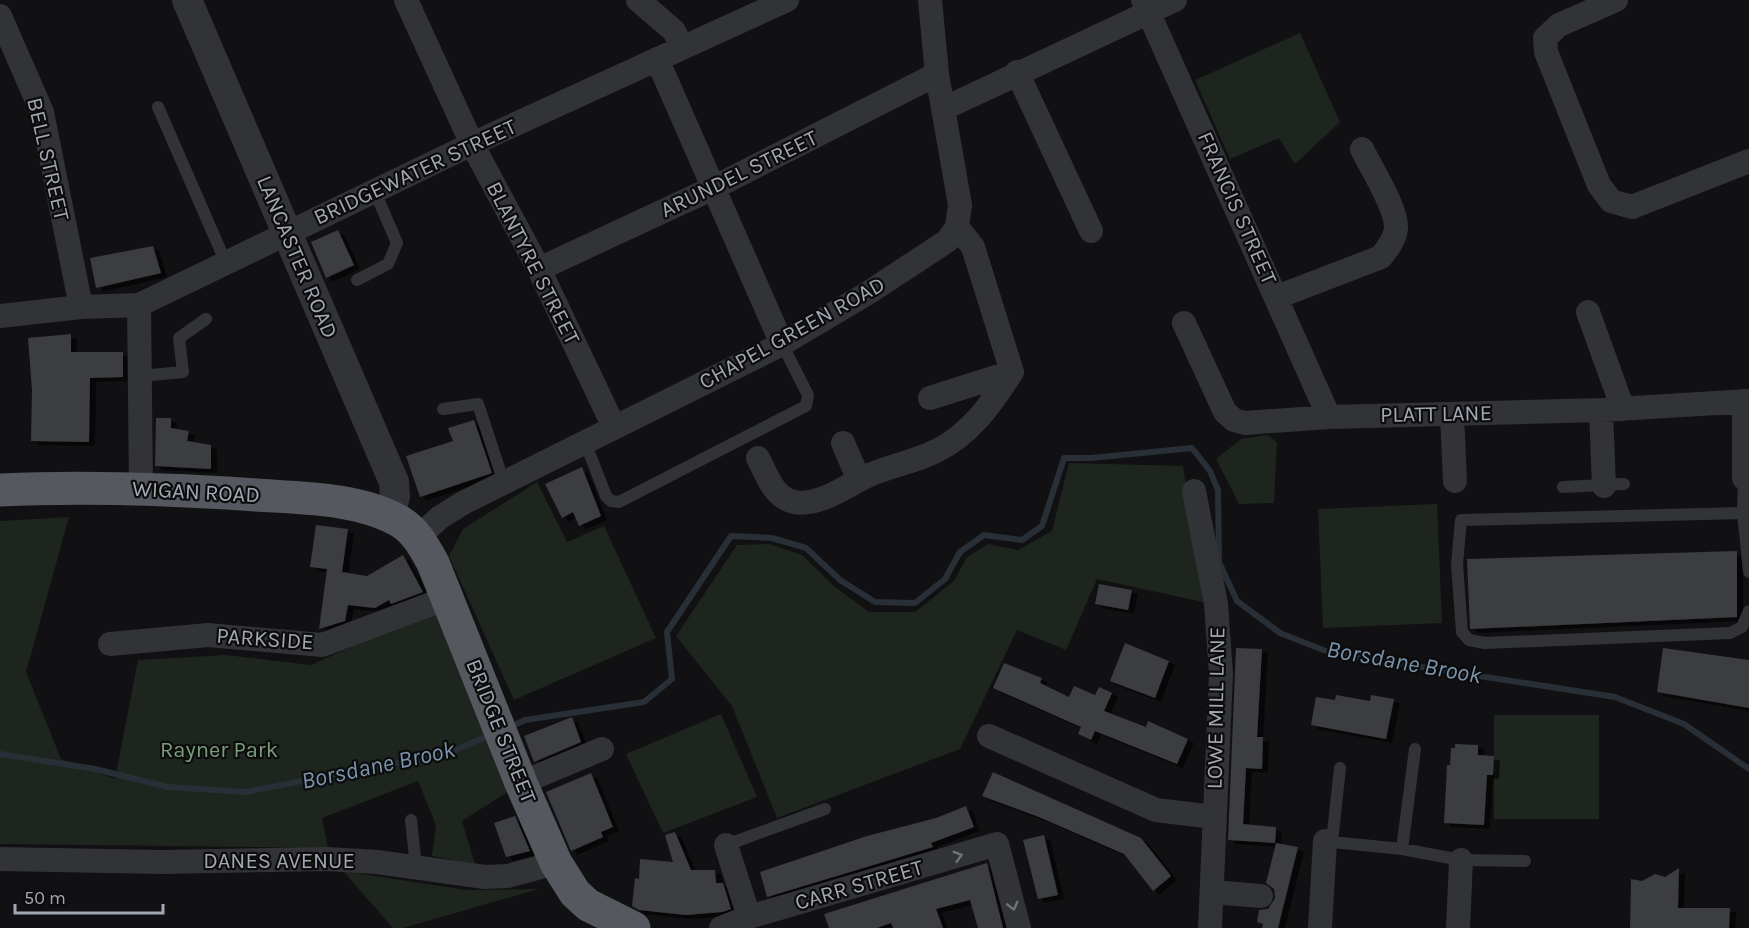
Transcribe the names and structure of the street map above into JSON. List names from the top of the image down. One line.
{"streets":{"highway":["WIGAN ROAD","BRIDGE STREET"],"street":["BELL STREET","BRIDGEWATER STREET","ARUNDEL STREET","FRANCIS STREET","LANCASTER ROAD","BLANTYRE STREET","CHAPEL GREEN ROAD","PLATT LANE","PARKSIDE","LOWE MILL LANE","DANES AVENUE","CARR STREET"]},"crossings":[["BELL STREET","BRIDGEWATER STREET"],["BRIDGEWATER STREET","LANCASTER ROAD"],["BRIDGEWATER STREET","BLANTYRE STREET"],["ARUNDEL STREET","BLANTYRE STREET"],["FRANCIS STREET","PLATT LANE"],["LANCASTER ROAD","WIGAN ROAD"],["LANCASTER ROAD","BRIDGE STREET"],["BLANTYRE STREET","CHAPEL GREEN ROAD"],["CHAPEL GREEN ROAD","BRIDGE STREET"],["WIGAN ROAD","BRIDGE STREET"],["PARKSIDE","BRIDGE STREET"],["BRIDGE STREET","DANES AVENUE"]],"water":["Borsdane Brook"],"parks":["Rayner Park"],"scale_bar":"50 m"}
